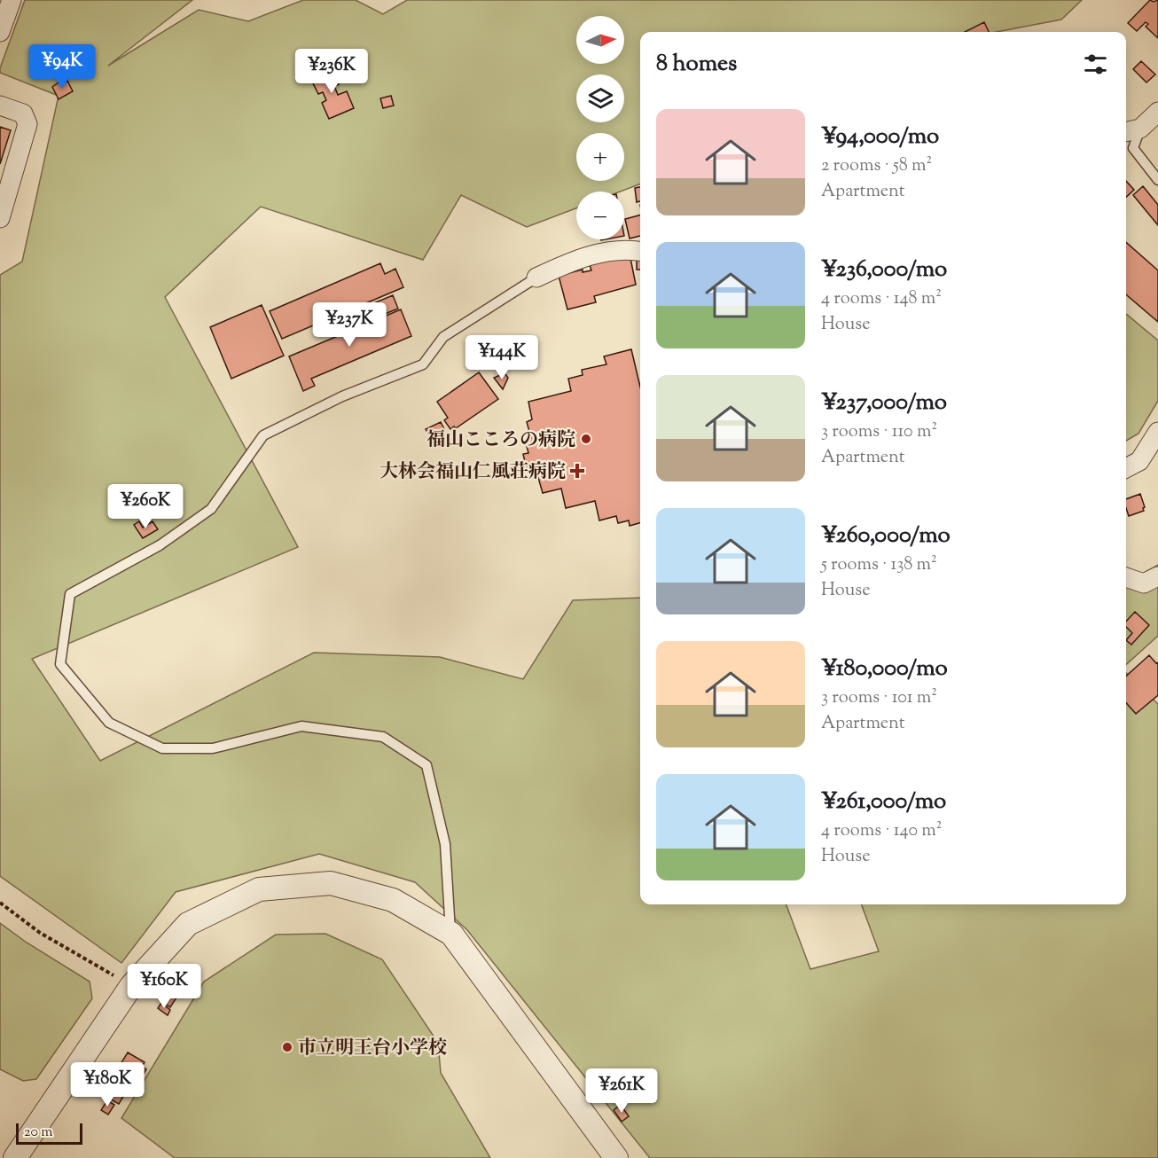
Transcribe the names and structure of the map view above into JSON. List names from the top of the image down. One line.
{"places":{"other":["福山こころの病院","市立明王台小学校"],"health":["大林会福山仁風荘病院"]},"scale_bar":"20 m","north":"right","page":{"map_buttons":["+","−"],"heading":"8 homes","price":["¥94K","¥236K","¥237K","¥144K","¥260K","¥160K","¥180K","¥261K"],"list":[{"name":"¥94,000/mo","note":"2 rooms · 58 m² · Apartment"},{"name":"¥236,000/mo","note":"4 rooms · 148 m² · House"},{"name":"¥237,000/mo","note":"3 rooms · 110 m² · Apartment"},{"name":"¥260,000/mo","note":"5 rooms · 138 m² · House"},{"name":"¥180,000/mo","note":"3 rooms · 101 m² · Apartment"},{"name":"¥261,000/mo","note":"4 rooms · 140 m² · House"}],"scale":"20 m"}}
